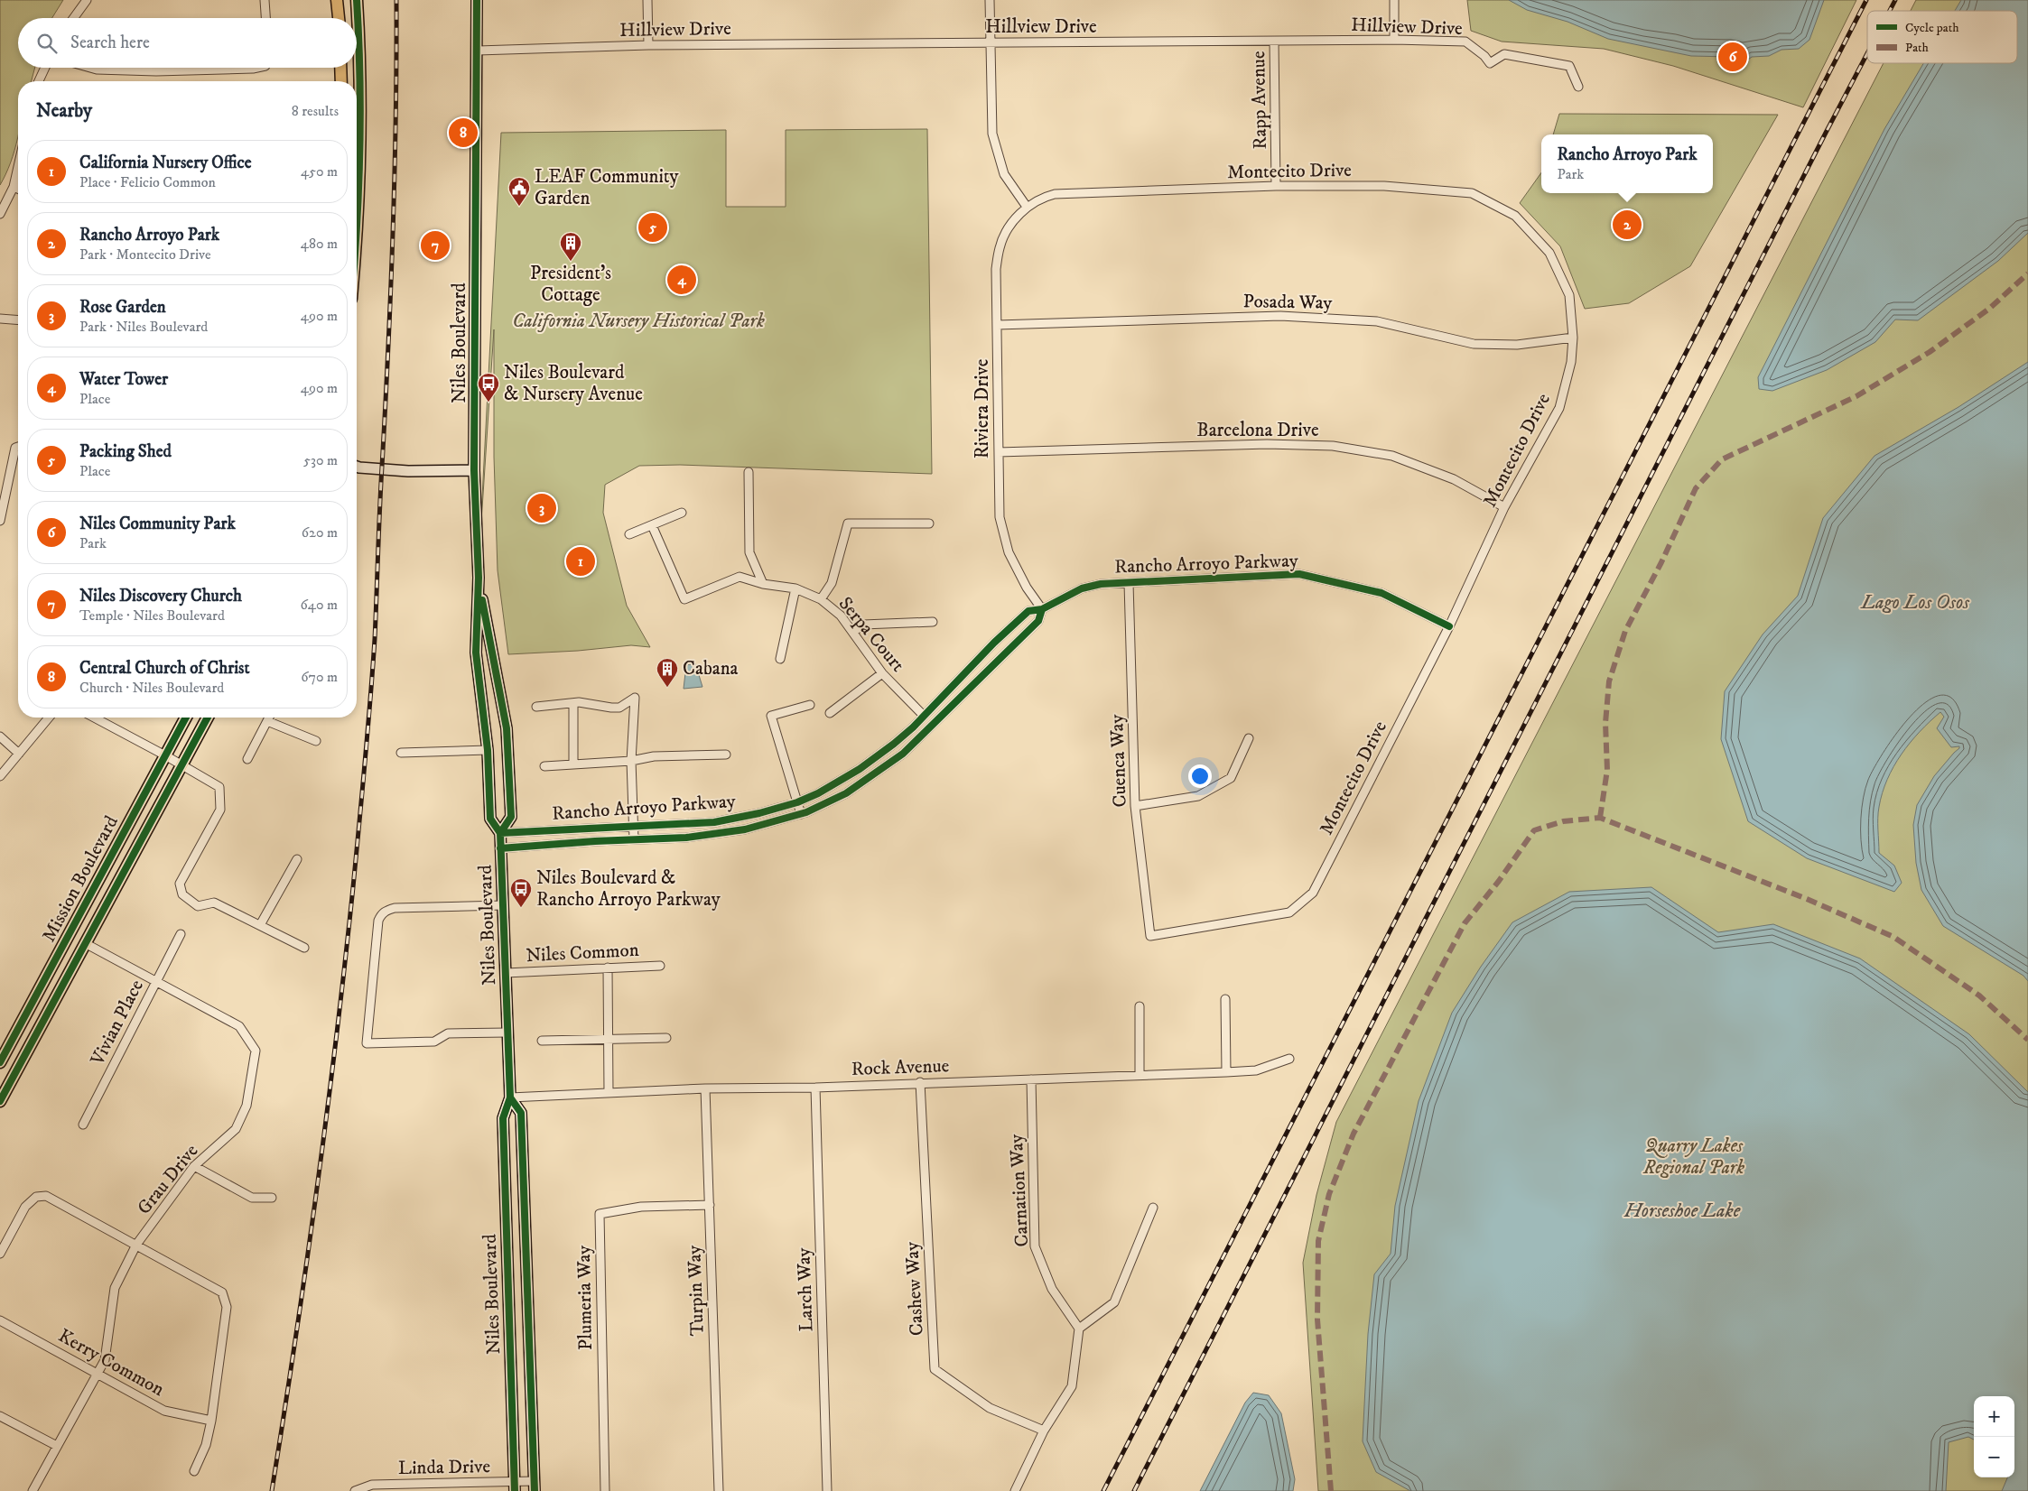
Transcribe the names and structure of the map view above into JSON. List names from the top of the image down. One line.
{"streets":{"main road":["Niles Boulevard","Mission Boulevard"],"street":["Hillview Drive","Rapp Avenue","Montecito Drive","Posada Way","Riviera Drive","Barcelona Drive","Rancho Arroyo Parkway","Serpa Court","Cuenca Way","Niles Common","Vivian Place","Rock Avenue","Grau Drive","Carnation Way","Cashew Way","Larch Way","Turpin Way","Plumeria Way","Kerry Common","Linda Drive"]},"crossings":[["Hillview Drive","Rapp Avenue"],["Hillview Drive","Niles Boulevard"],["Rapp Avenue","Montecito Drive"],["Montecito Drive","Posada Way"],["Montecito Drive","Riviera Drive"],["Montecito Drive","Barcelona Drive"],["Montecito Drive","Rancho Arroyo Parkway"],["Montecito Drive","Cuenca Way"],["Posada Way","Riviera Drive"],["Niles Boulevard","Rancho Arroyo Parkway"],["Niles Boulevard","Niles Common"],["Niles Boulevard","Rock Avenue"],["Niles Boulevard","Linda Drive"],["Riviera Drive","Barcelona Drive"],["Riviera Drive","Rancho Arroyo Parkway"],["Rancho Arroyo Parkway","Serpa Court"],["Rancho Arroyo Parkway","Cuenca Way"],["Mission Boulevard","Grau Drive"],["Vivian Place","Grau Drive"],["Rock Avenue","Carnation Way"],["Rock Avenue","Cashew Way"],["Rock Avenue","Larch Way"],["Rock Avenue","Turpin Way"],["Grau Drive","Kerry Common"],["Turpin Way","Plumeria Way"]],"water":["Lago Los Osos","Horseshoe Lake"],"parks":["California Nursery Historical Park","Quarry Lakes Regional Park"],"places":{"public building":["LEAF Community Garden"],"building":["President's Cottage","Cabana"],"bus stop":["Niles Boulevard & Nursery Avenue","Niles Boulevard & Rancho Arroyo Parkway"]},"legend":["Cycle path","Path"],"page":{"search":"Search here","pins":["6","8","2","5","7","4","3","1"],"heading":["Nearby","8 results"],"popup":["Rancho Arroyo Park","Park"],"list":[{"mark":"1","name":"California Nursery Office","note":"Place · Felicio Common","value":"450 m"},{"mark":"2","name":"Rancho Arroyo Park","note":"Park · Montecito Drive","value":"480 m"},{"mark":"3","name":"Rose Garden","note":"Park · Niles Boulevard","value":"490 m"},{"mark":"4","name":"Water Tower","note":"Place","value":"490 m"},{"mark":"5","name":"Packing Shed","note":"Place","value":"530 m"},{"mark":"6","name":"Niles Community Park","note":"Park","value":"620 m"},{"mark":"7","name":"Niles Discovery Church","note":"Temple · Niles Boulevard","value":"640 m"},{"mark":"8","name":"Central Church of Christ","note":"Church · Niles Boulevard","value":"670 m"}],"map_buttons":["+","−"]}}
